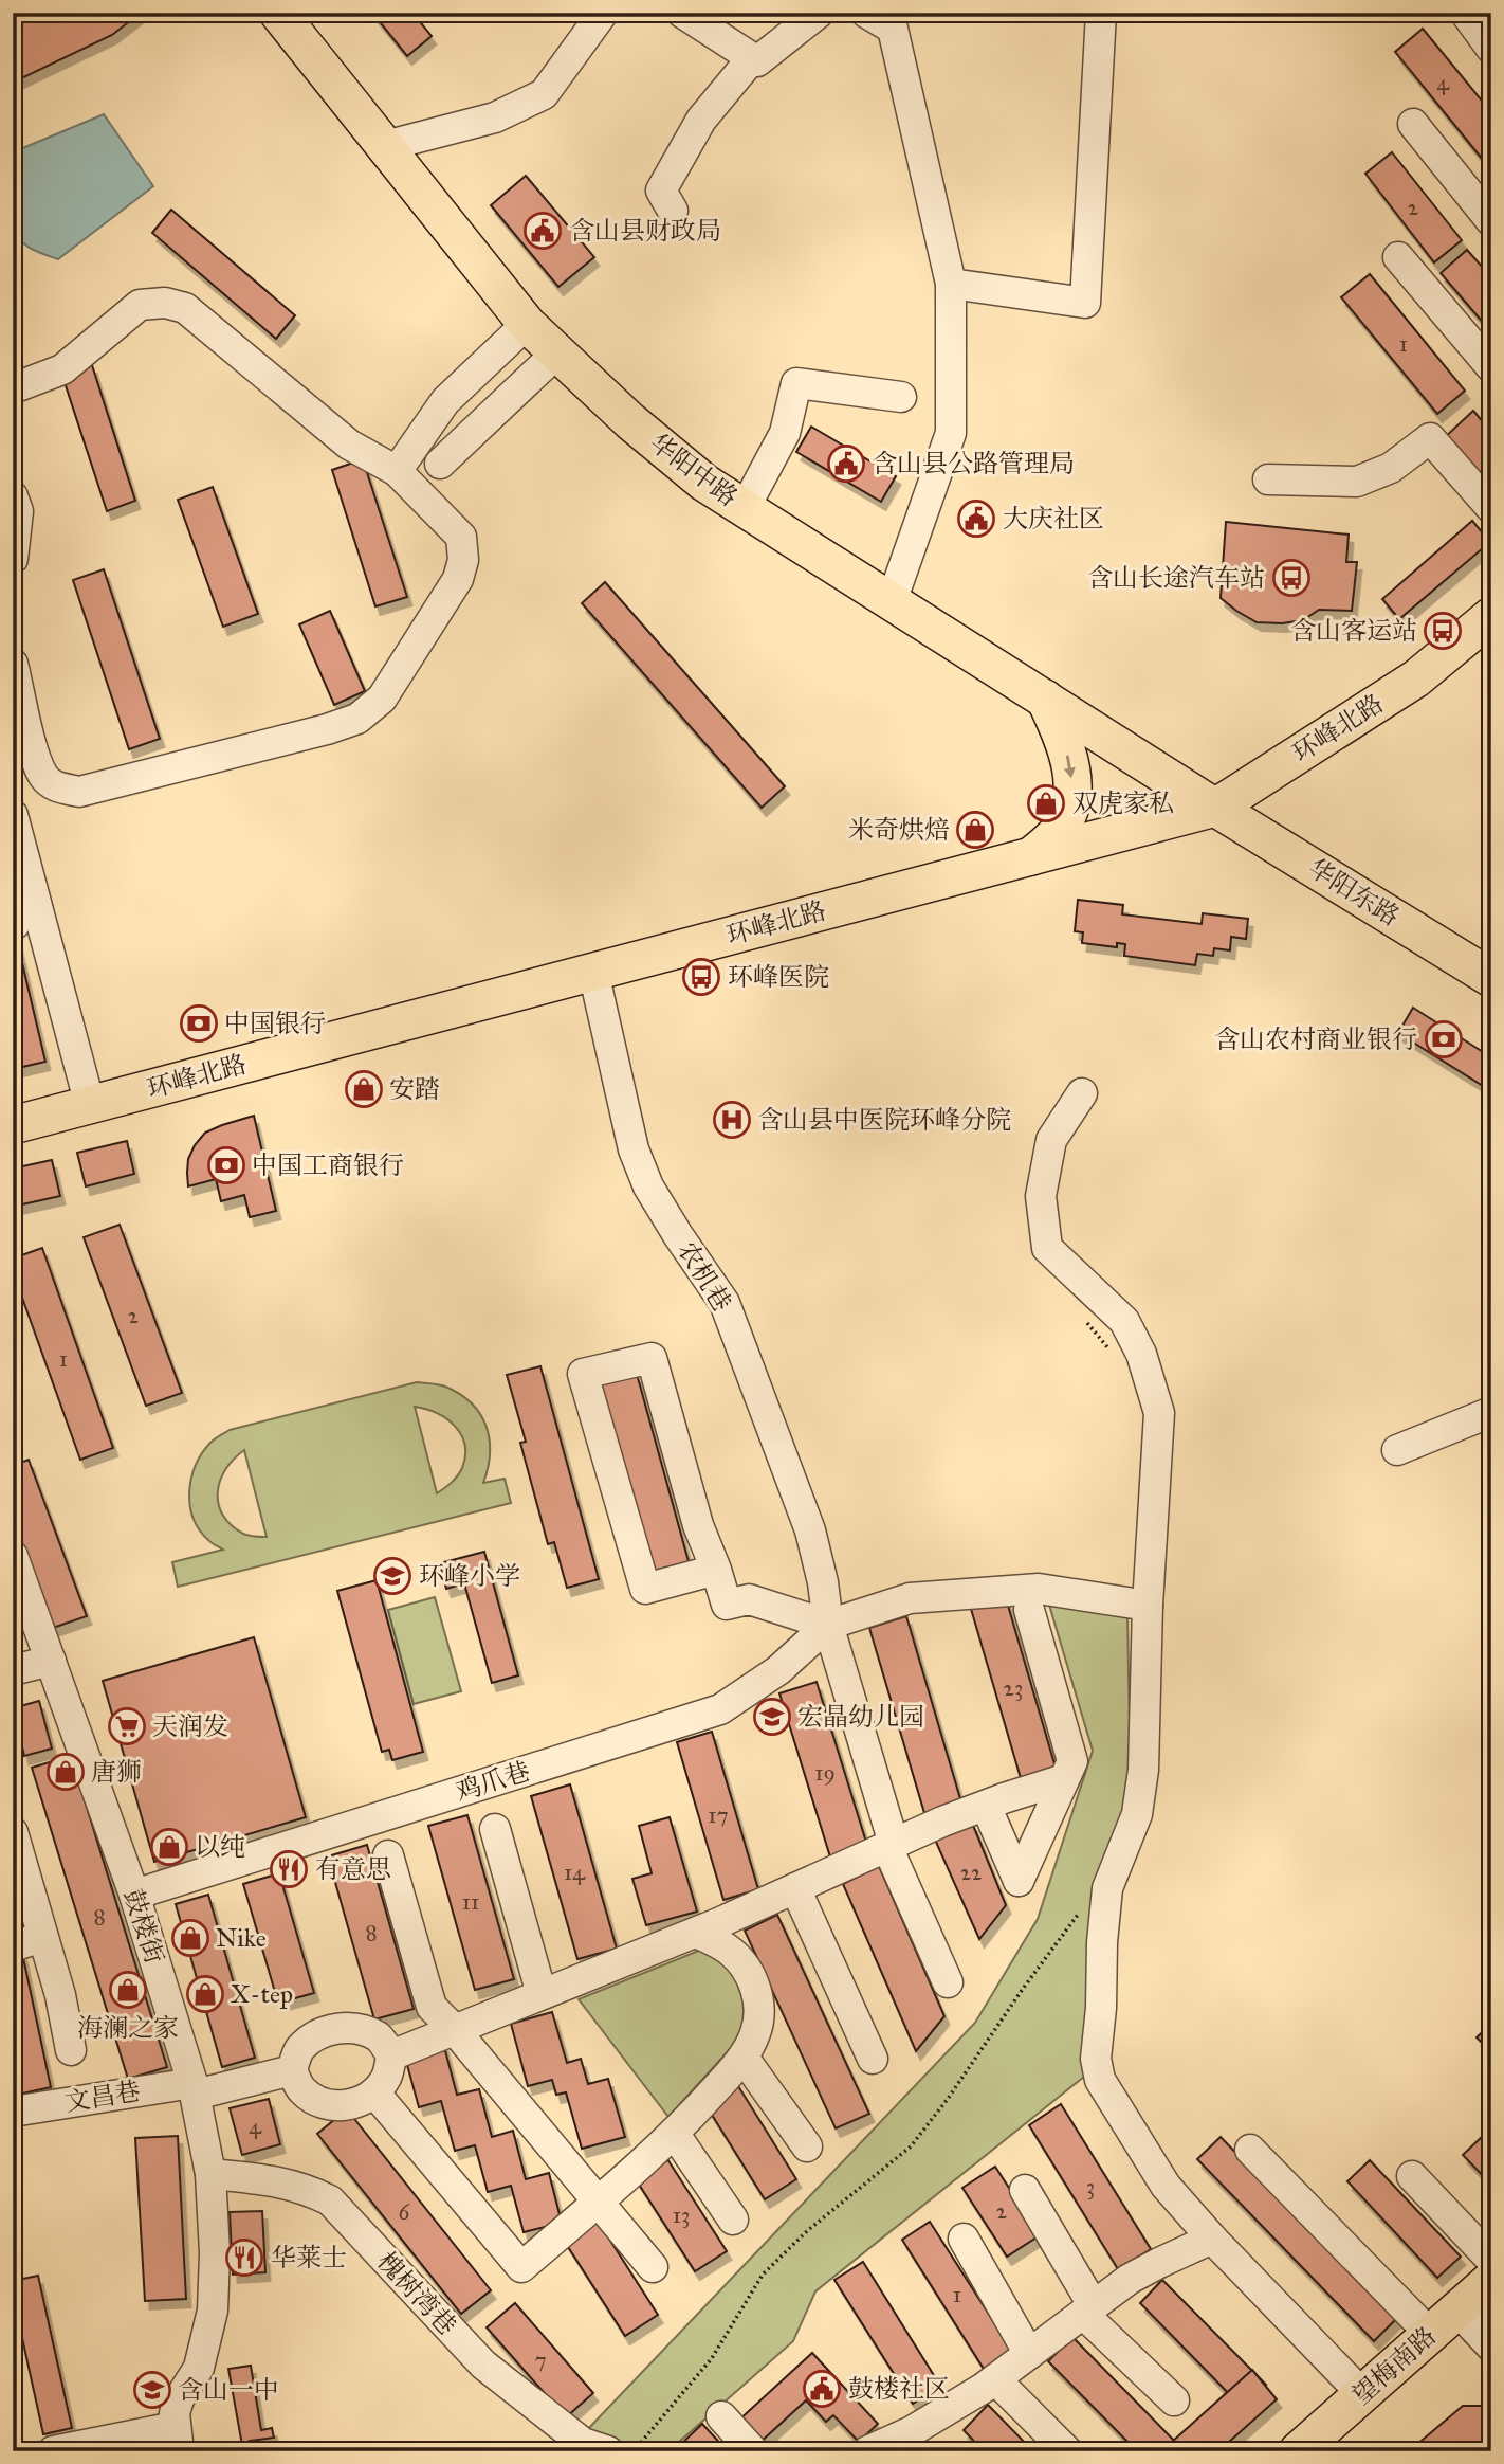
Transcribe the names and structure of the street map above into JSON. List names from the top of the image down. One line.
{"streets":{"main road":["华阳中路","环峰北路","华阳东路","望梅南路"],"street":["农机巷","鸡爪巷","鼓楼街","文昌巷","槐树湾巷"]},"crossings":[["华阳中路","环峰北路"],["华阳中路","华阳东路"],["环峰北路","华阳东路"],["环峰北路","农机巷"],["农机巷","鸡爪巷"],["鸡爪巷","鼓楼街"],["鼓楼街","文昌巷"],["鼓楼街","槐树湾巷"]],"places":{"public building":["含山县财政局","含山县公路管理局","大庆社区","鼓楼社区"],"bus stop":["含山长途汽车站","含山客运站","环峰医院"],"shop":["双虎家私","米奇烘焙","安踏","唐狮","以纯","Nike","海澜之家","X-tep"],"bank":["中国银行","含山农村商业银行","中国工商银行"],"hospital":["含山县中医院环峰分院"],"school or university":["环峰小学","宏晶幼儿园","含山一中"],"supermarket":["天润发"],"restaurant":["有意思","华莱士"]},"house_numbers":["4","2","1","2","1","23","19","17","14","22","11","8","8","4","3","2","6","13","1","7"]}
